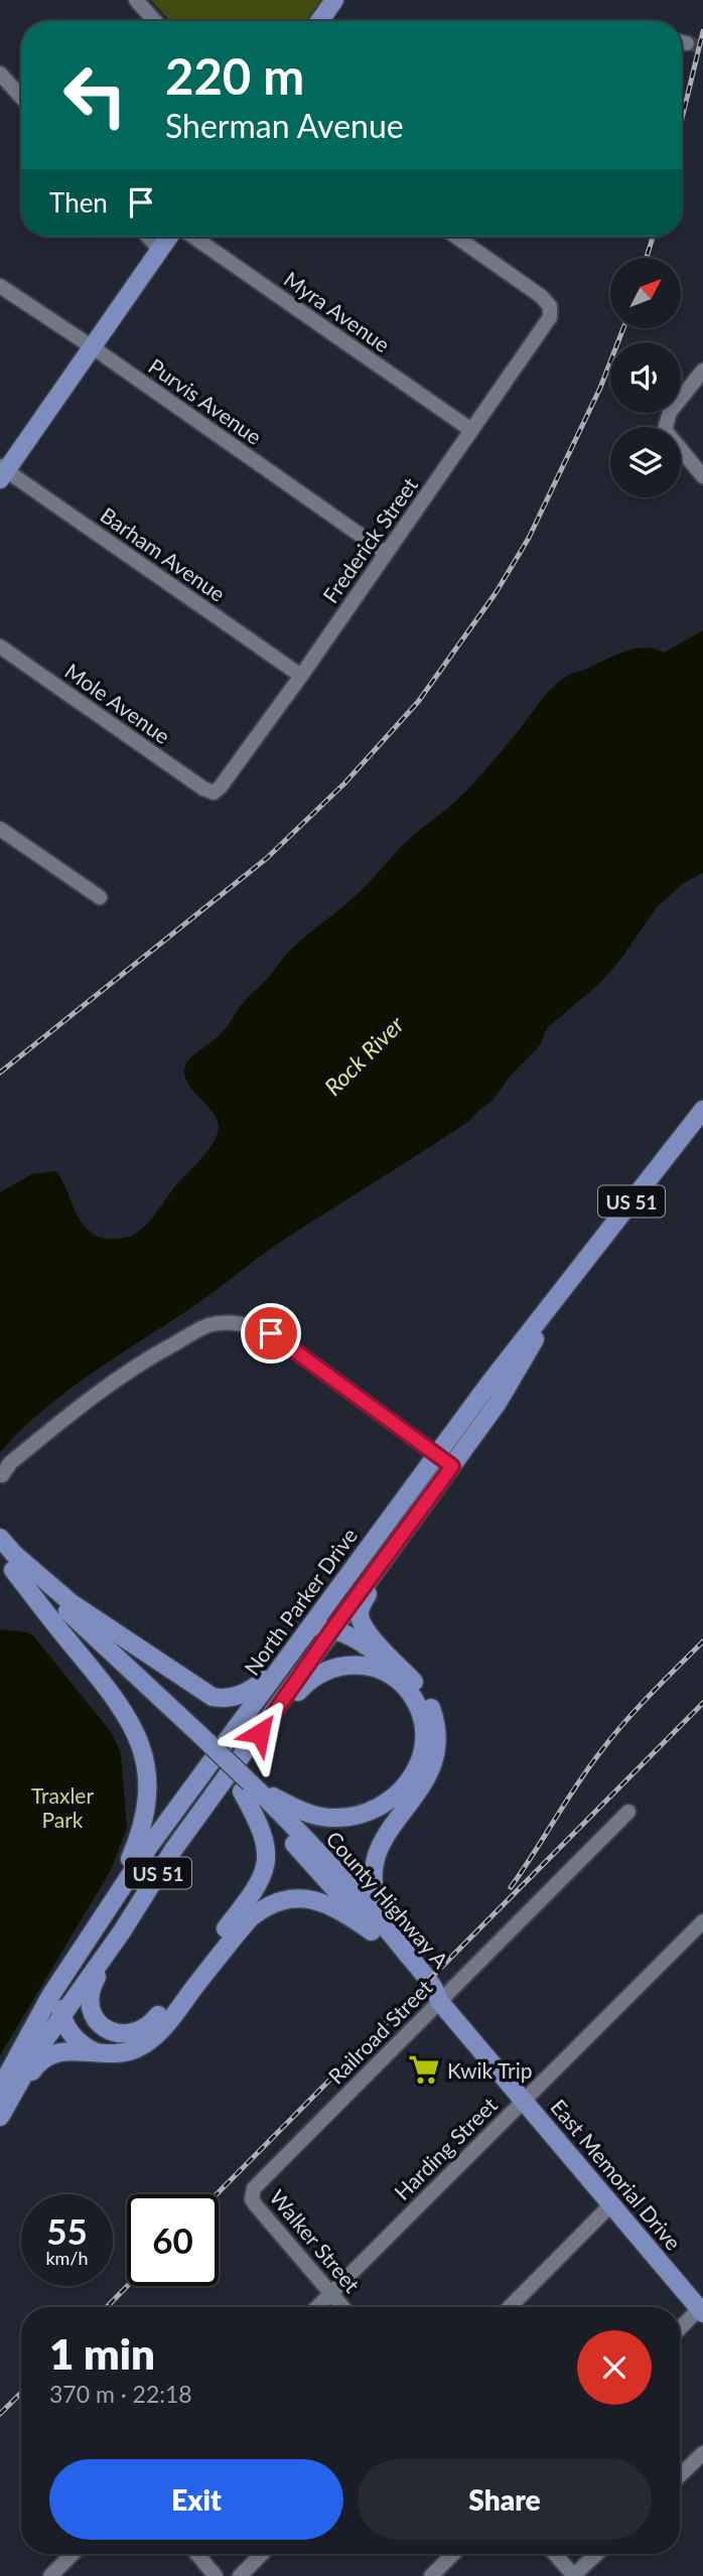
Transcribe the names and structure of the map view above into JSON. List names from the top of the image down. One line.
{"streets":{"main road":["US 51","North Parker Drive","County Highway A","East Memorial Drive"],"street":["Myra Avenue","Purvis Avenue","Frederick Street","Barham Avenue","Mole Avenue","Railroad Street","Harding Street","Walker Street"]},"crossings":[["Myra Avenue","Frederick Street"],["Purvis Avenue","Frederick Street"],["Frederick Street","Barham Avenue"],["Frederick Street","Mole Avenue"],["County Highway A","Railroad Street"],["County Highway A","East Memorial Drive"],["Railroad Street","East Memorial Drive"],["Railroad Street","Walker Street"],["Harding Street","East Memorial Drive"],["Harding Street","Walker Street"]],"water":["Rock River"],"parks":["Traxler Park"],"places":{"supermarket":["Kwik Trip"]},"north":"top right","page":{"turn":["220 m","Sherman Avenue"],"then":"Then","speed":"55 km/h","limit":"60","heading":["1 min","370 m · 22:18"],"buttons":["Exit","Share"]}}
